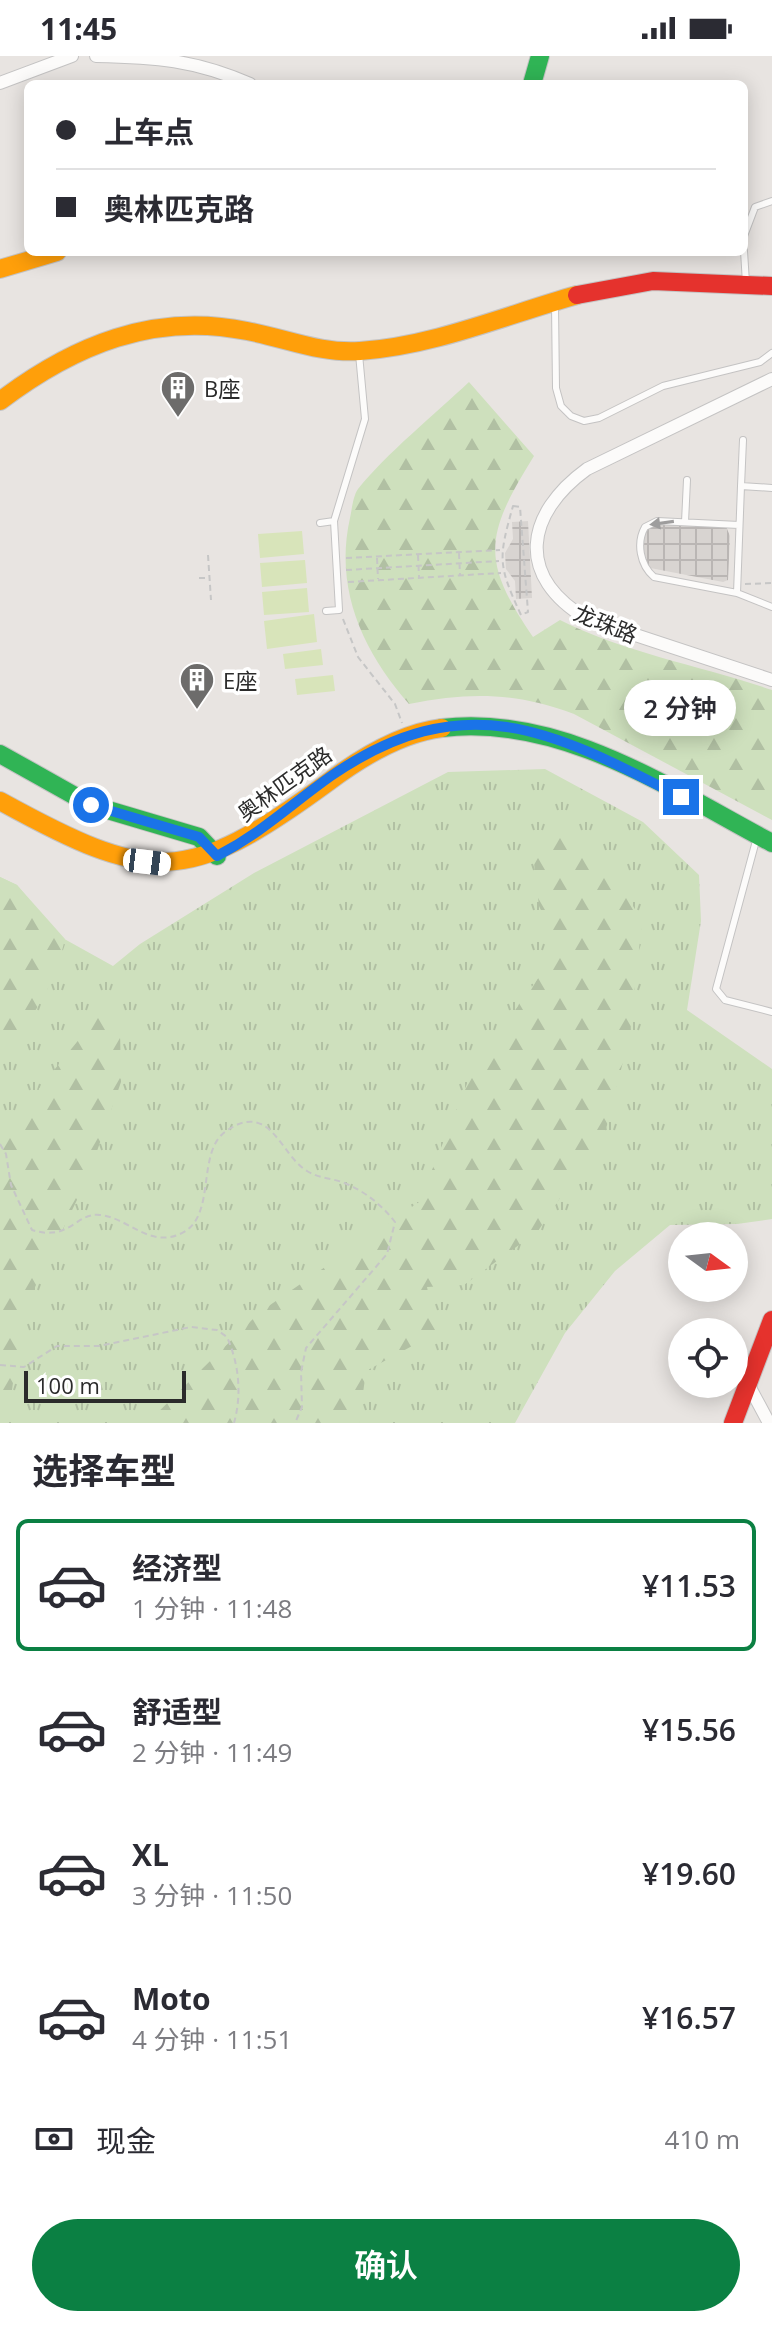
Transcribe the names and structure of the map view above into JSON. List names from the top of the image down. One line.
{"streets":{"street":["龙珠路","奥林匹克路"]},"places":{"building":["B座","E座"]},"scale_bar":"100 m","north":"right","page":{"status":"11:45","banner":["上车点","奥林匹克路"],"bubble":"2 分钟","scale":"100 m","heading":"选择车型","list":[{"name":"经济型","note":"1 分钟 · 11:48","value":"¥11.53"},{"name":"舒适型","note":"2 分钟 · 11:49","value":"¥15.56"},{"name":"XL","note":"3 分钟 · 11:50","value":"¥19.60"},{"name":"Moto","note":"4 分钟 · 11:51","value":"¥16.57"}],"pay":["现金","410 m"],"buttons":"确认"}}
